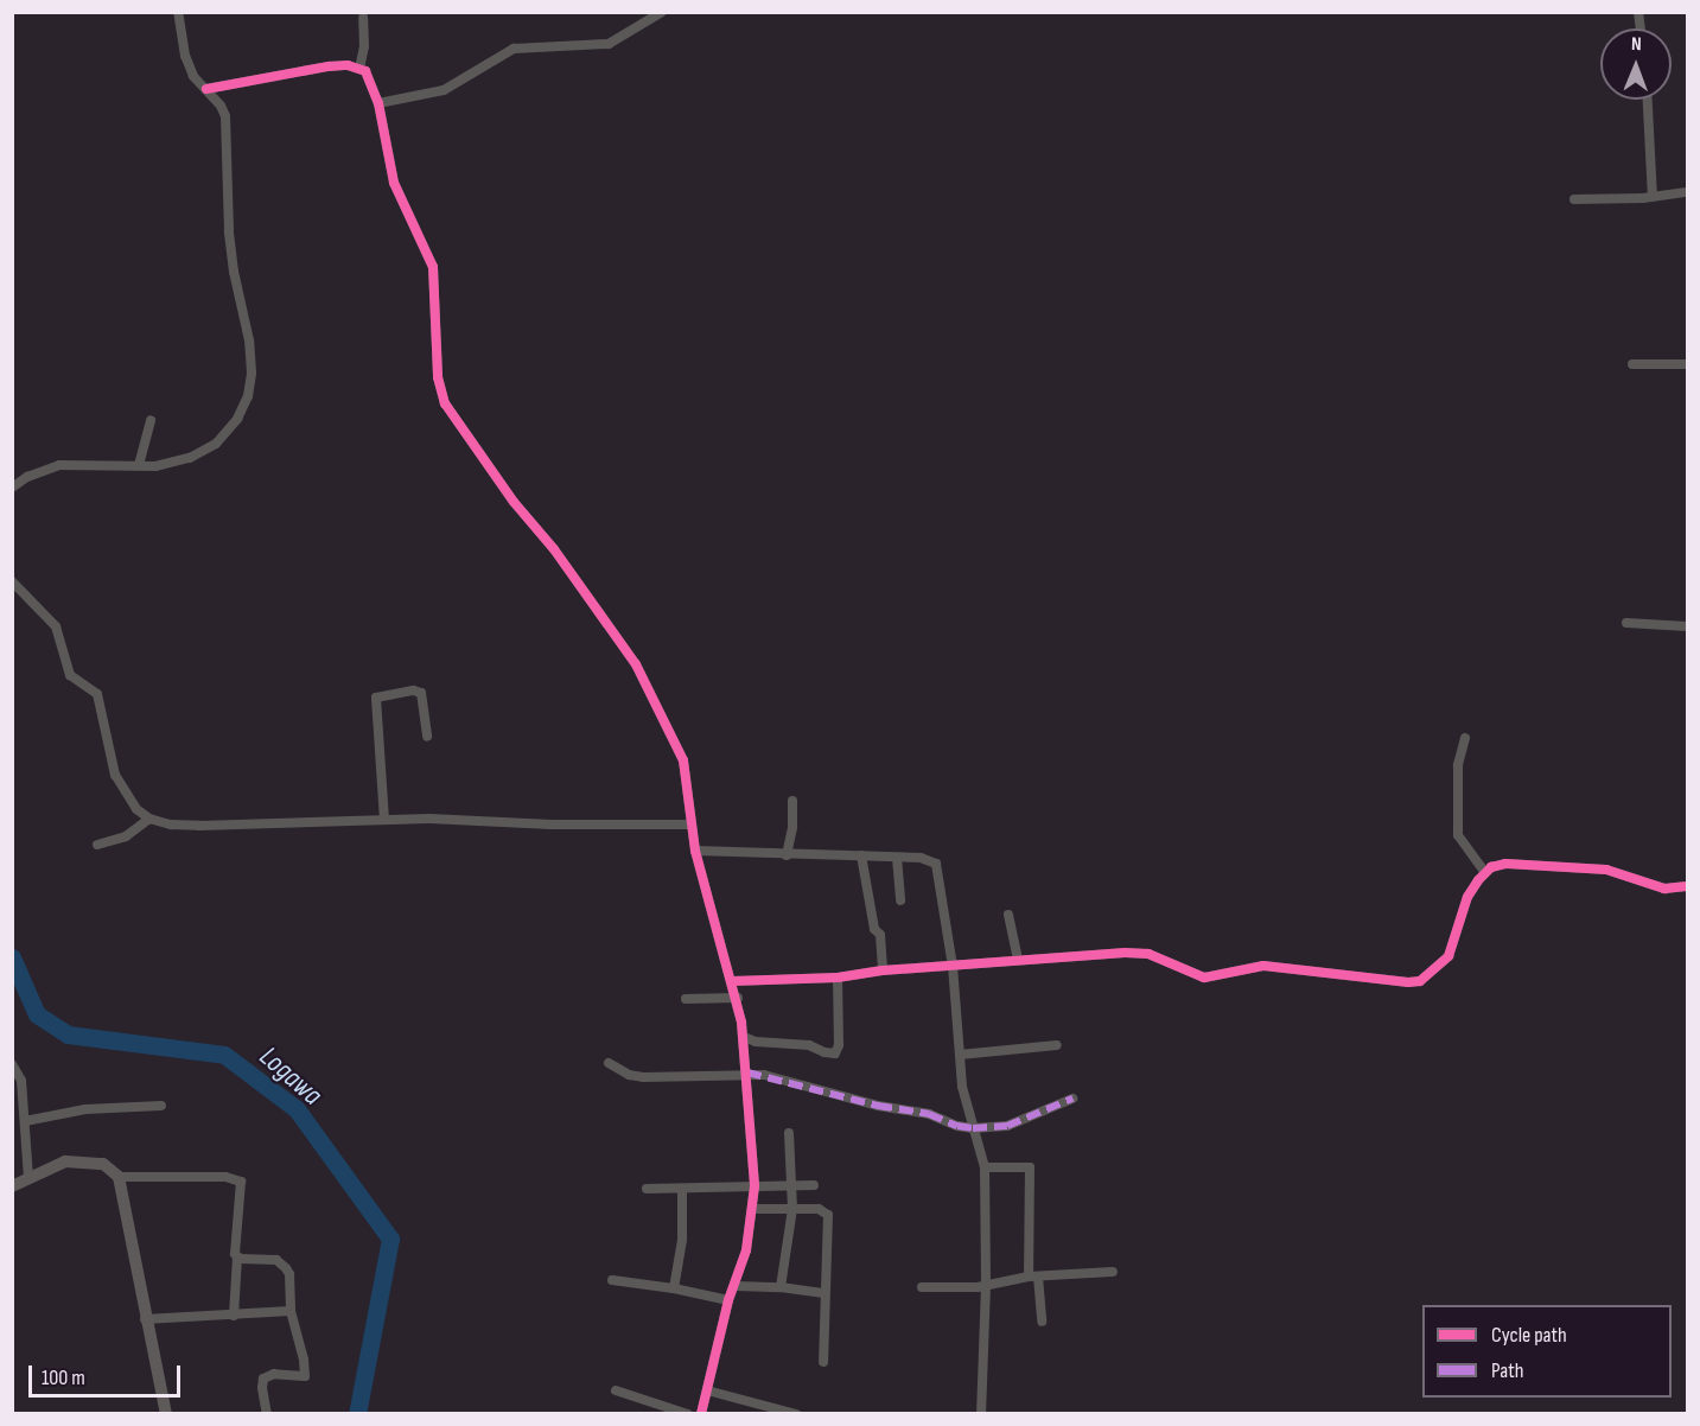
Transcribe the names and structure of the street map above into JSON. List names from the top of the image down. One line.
{"water":["Logawa"],"legend":["Cycle path","Path"],"scale_bar":"100 m","north":"top"}
